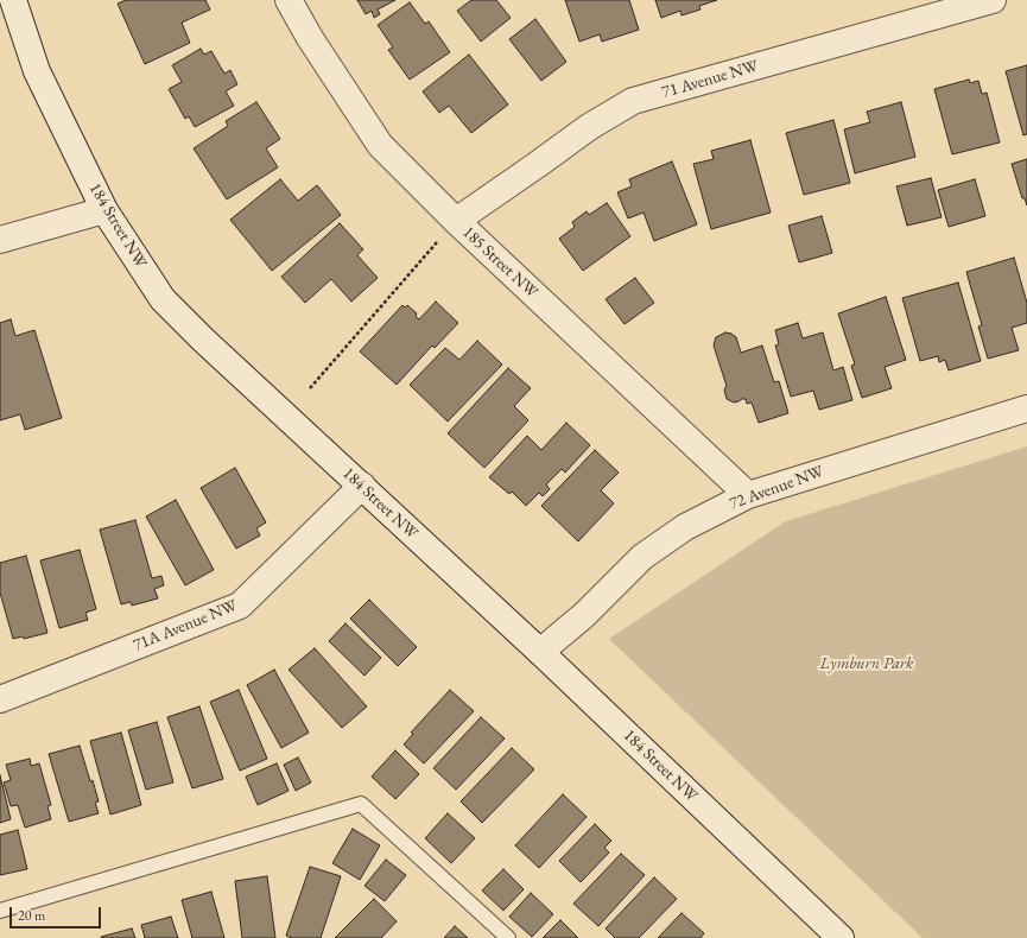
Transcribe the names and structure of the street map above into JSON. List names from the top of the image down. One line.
{"streets":{"street":["71 Avenue NW","184 Street NW","185 Street NW","72 Avenue NW","71A Avenue NW"]},"crossings":[["71 Avenue NW","185 Street NW"],["184 Street NW","72 Avenue NW"],["184 Street NW","71A Avenue NW"],["185 Street NW","72 Avenue NW"]],"parks":["Lymburn Park"],"scale_bar":"20 m"}
